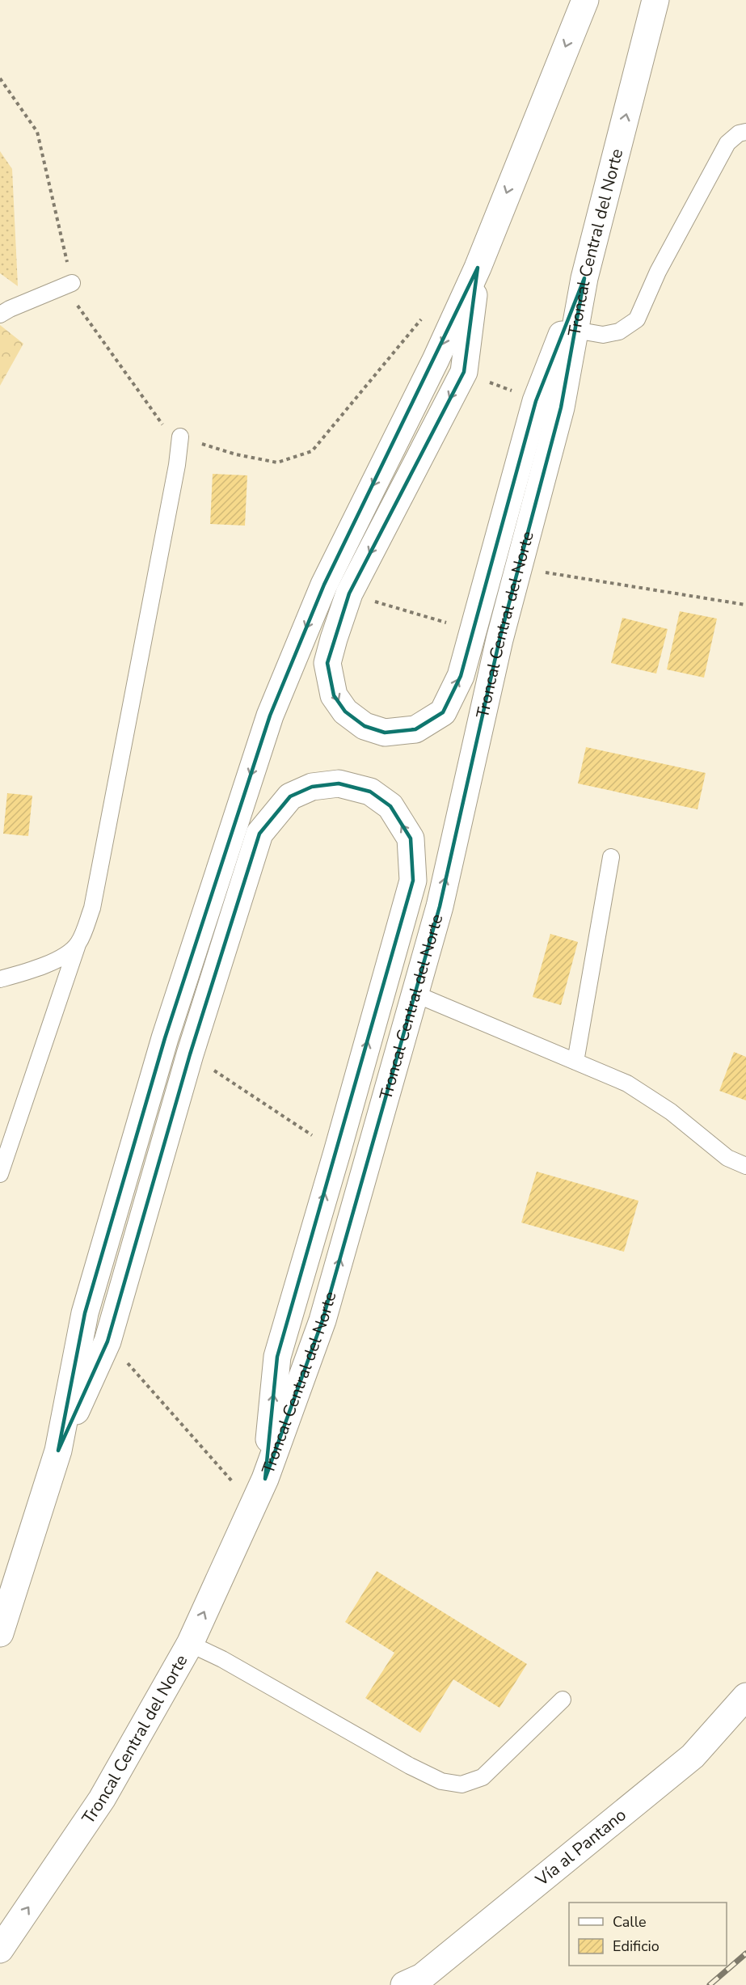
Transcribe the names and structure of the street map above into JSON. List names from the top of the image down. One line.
{"streets":{"main road":["Troncal Central del Norte","Vía al Pantano"]},"legend":["Calle","Edificio"]}
